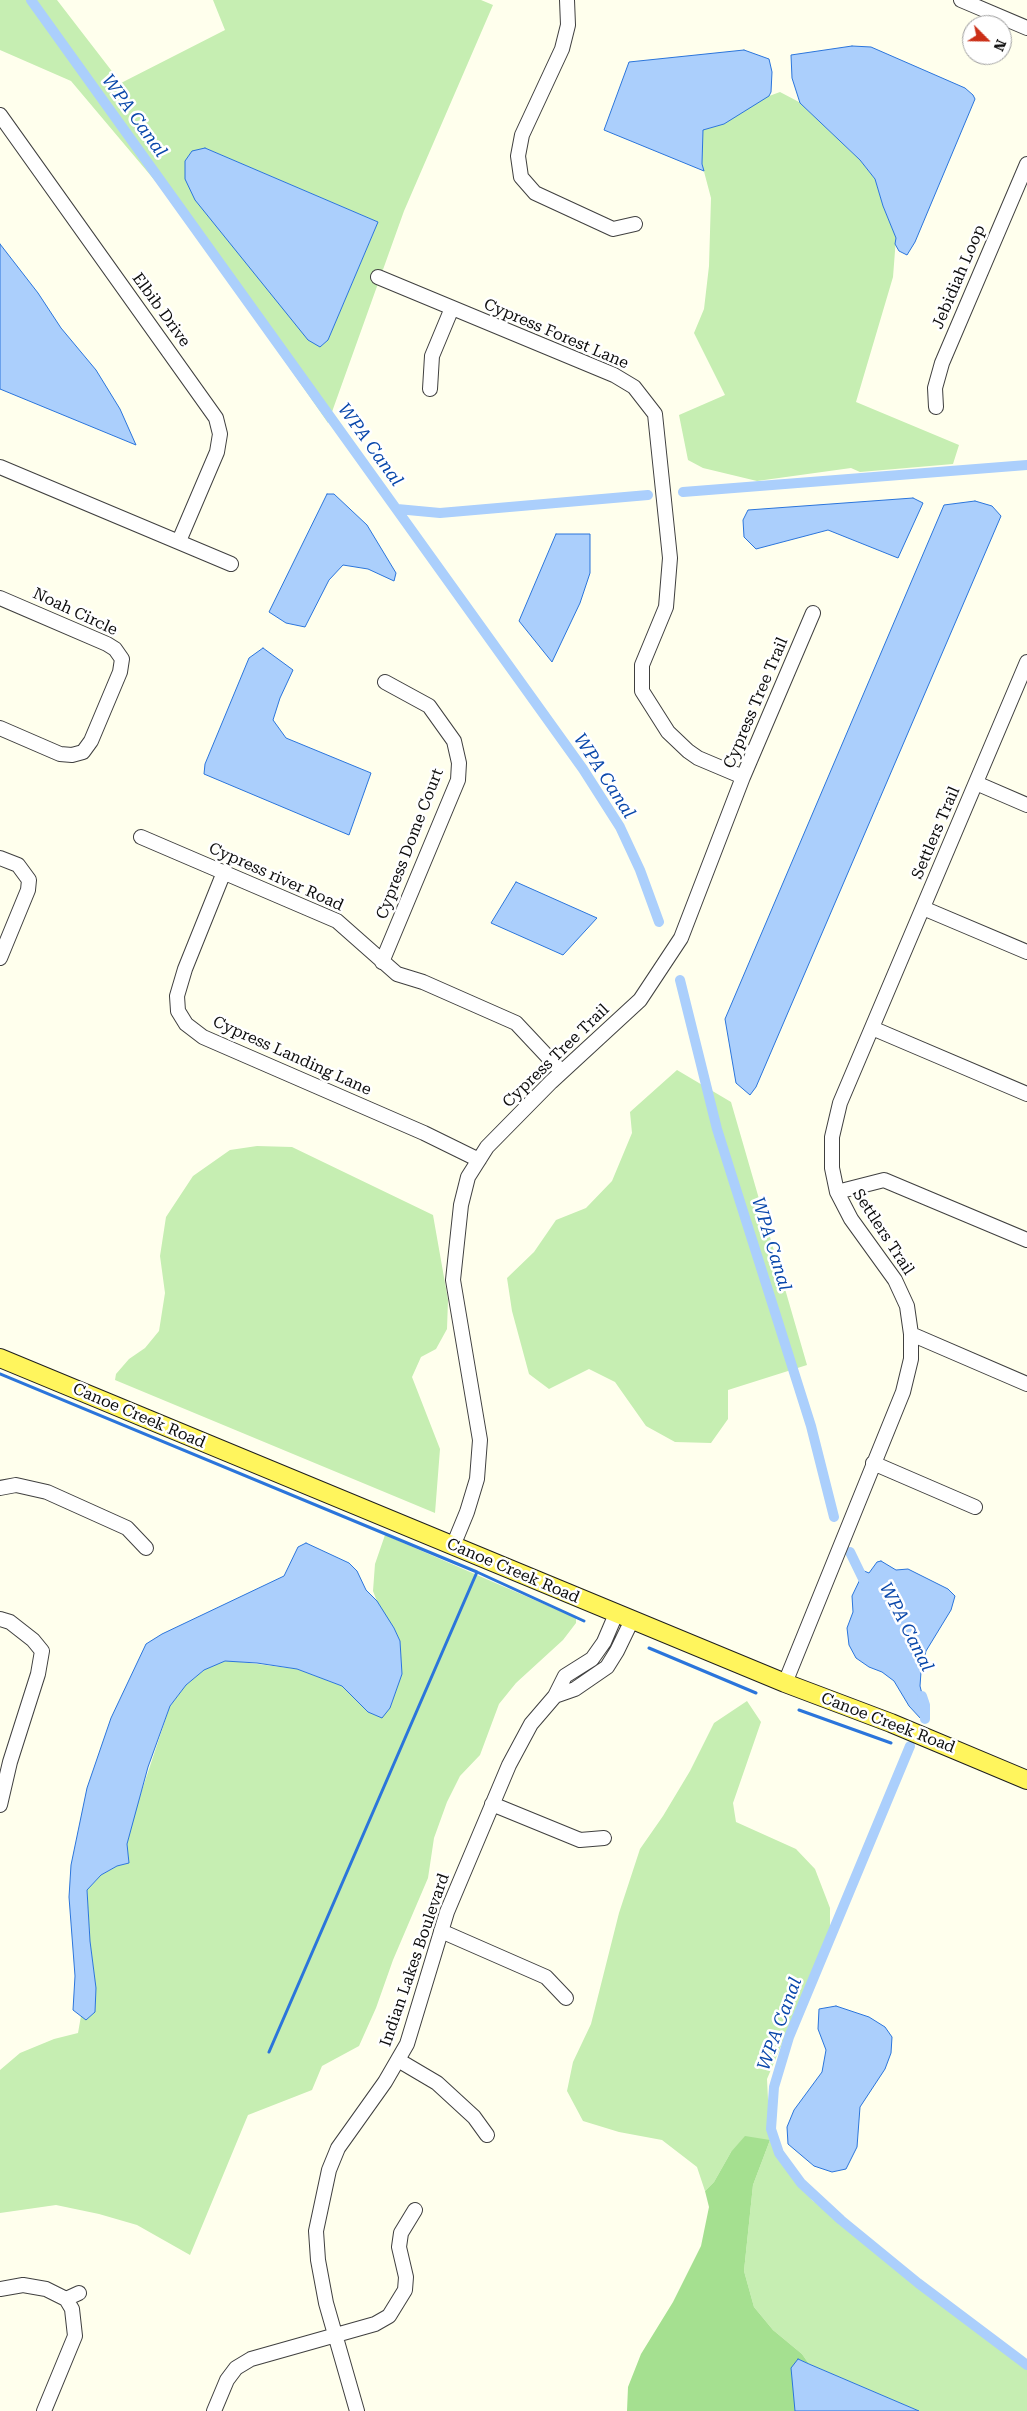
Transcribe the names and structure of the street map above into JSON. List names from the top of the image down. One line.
{"streets":{"main road":["Canoe Creek Road"],"street":["Jebidiah Loop","Elbib Drive","Cypress Forest Lane","Noah Circle","Cypress Tree Trail","Settlers Trail","Cypress Dome Court","Cypress river Road","Cypress Landing Lane","Indian Lakes Boulevard"]},"crossings":[["Cypress Forest Lane","Cypress Tree Trail"],["Cypress Tree Trail","Cypress river Road"],["Cypress Tree Trail","Cypress Landing Lane"],["Cypress Tree Trail","Canoe Creek Road"],["Settlers Trail","Canoe Creek Road"],["Cypress Dome Court","Cypress river Road"],["Cypress river Road","Cypress Landing Lane"],["Canoe Creek Road","Indian Lakes Boulevard"]],"water":["WPA Canal"],"north":"bottom right"}
